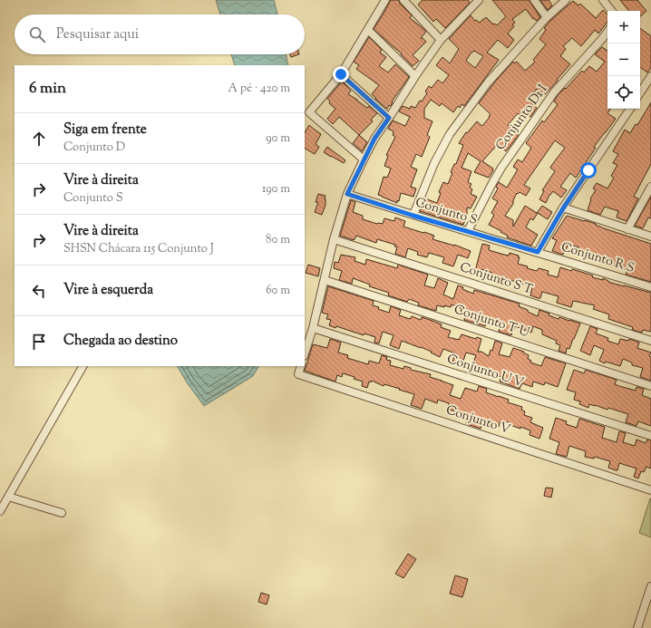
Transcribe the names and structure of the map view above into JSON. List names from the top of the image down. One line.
{"streets":{"street":["Conjunto D1 I","Conjunto S","Conjunto R S","Conjunto S T","Conjunto T U","Conjunto U V","Conjunto V"]},"crossings":[["Conjunto D1 I","Conjunto S"],["Conjunto S","Conjunto R S"]],"page":{"map_buttons":["+","−"],"search":"Pesquisar aqui","heading":["6 min","A pé · 420 m"],"list":[["Siga em frente","Conjunto D","90 m"],["Vire à direita","Conjunto S","190 m"],["Vire à direita","SHSN Chácara 115 Conjunto J","80 m"],["Vire à esquerda","60 m"],"Chegada ao destino"]}}
